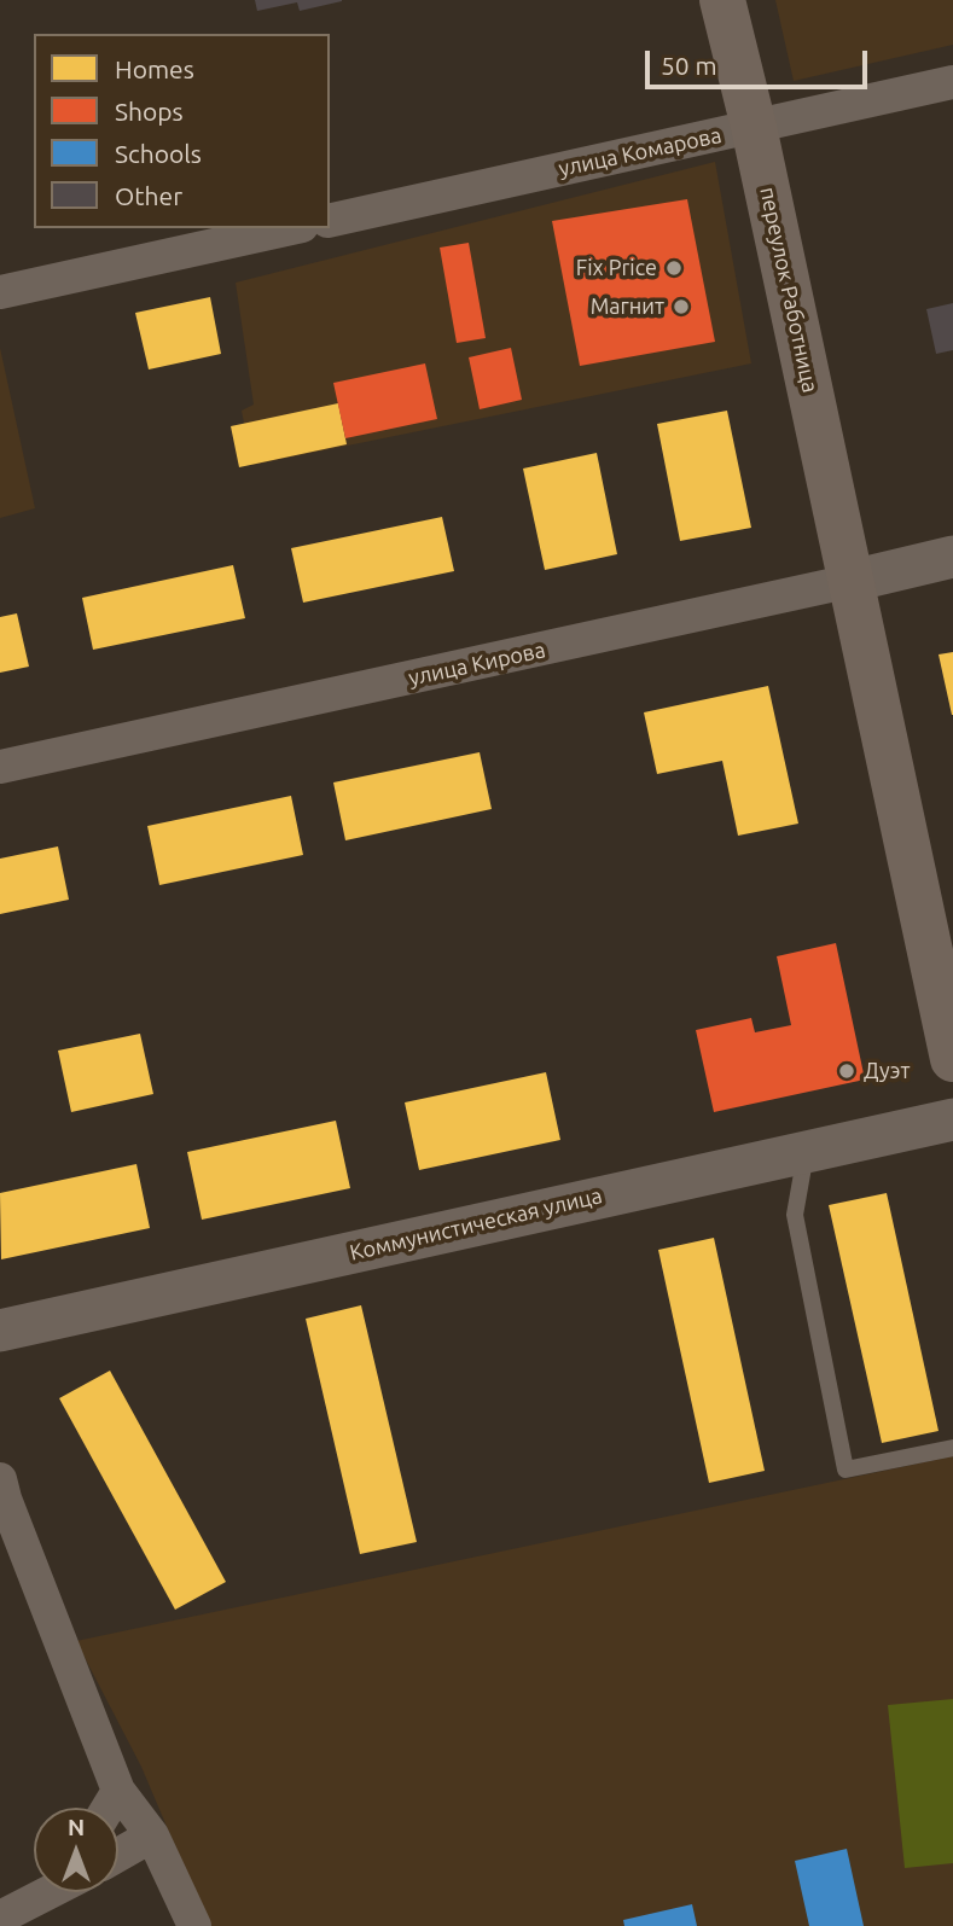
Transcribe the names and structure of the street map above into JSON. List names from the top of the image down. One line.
{"streets":{"main road":["переулок Работница"],"street":["улица Комарова","улица Кирова","Коммунистическая улица"]},"crossings":[["улица Комарова","переулок Работница"],["переулок Работница","улица Кирова"]],"places":["Fix Price","Магнит","Дуэт"],"legend":["Homes","Shops","Schools","Other"],"scale_bar":"50 m","north":"top"}
